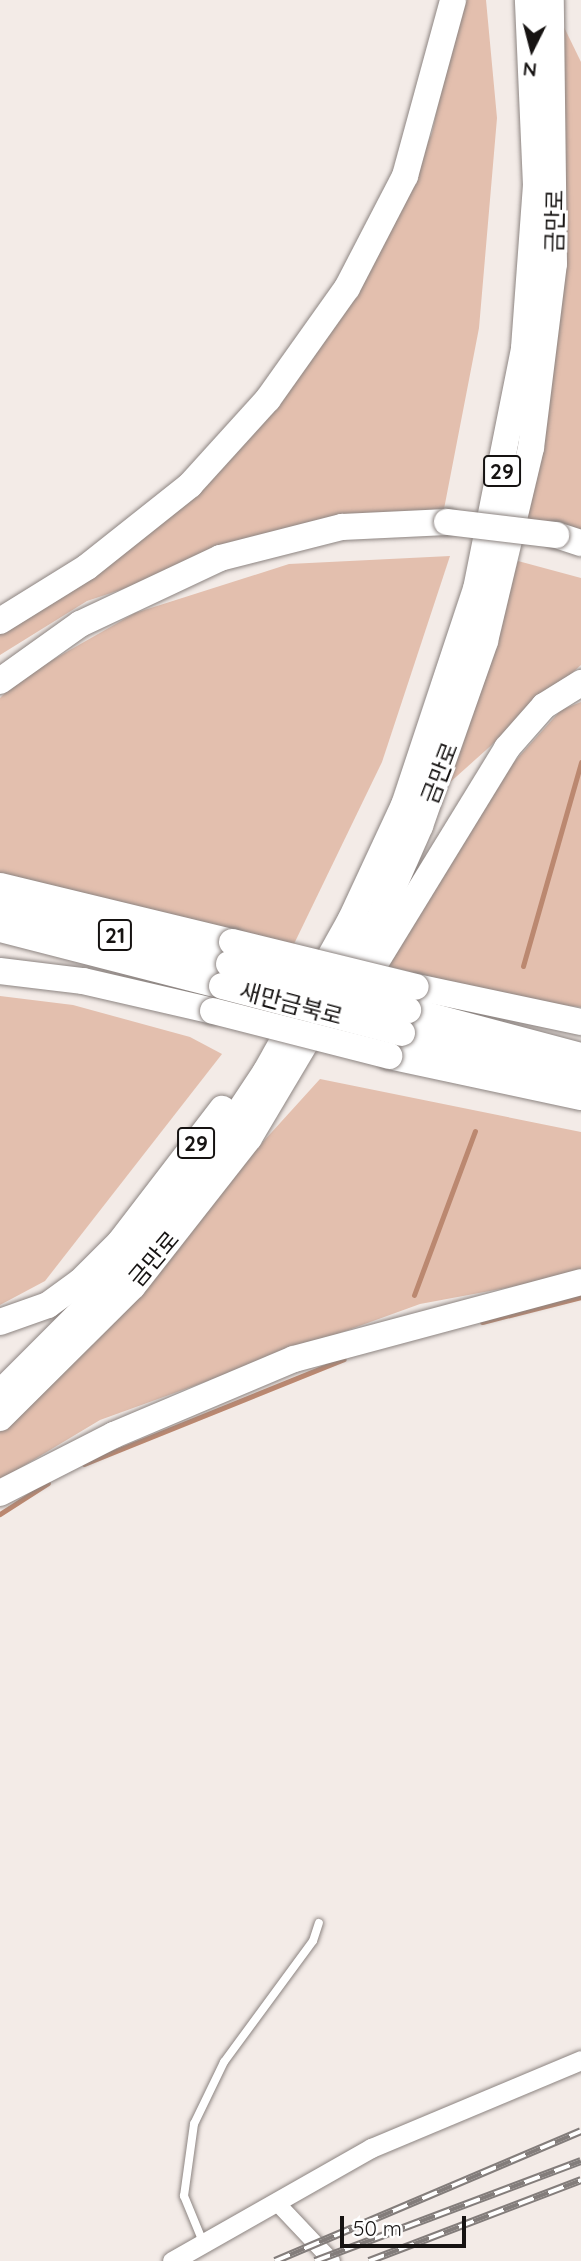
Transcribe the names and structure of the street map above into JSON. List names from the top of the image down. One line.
{"streets":{"highway":["금만로","29","21","새만금북로"]},"crossings":[["금만로","29"]],"scale_bar":"50 m","north":"bottom"}
